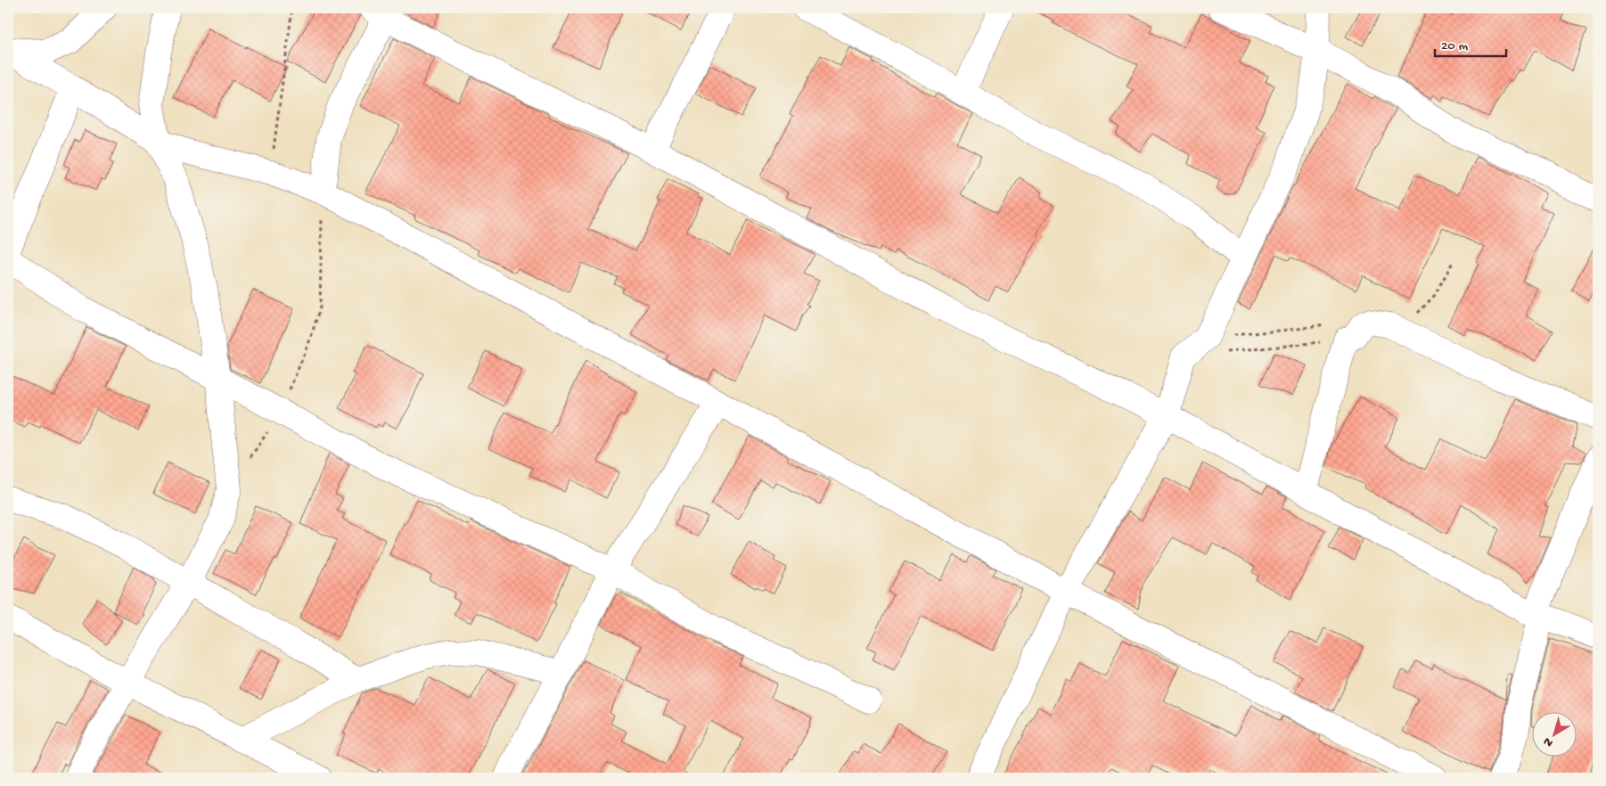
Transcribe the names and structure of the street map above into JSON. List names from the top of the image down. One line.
{"scale_bar":"20 m","north":"bottom left"}
